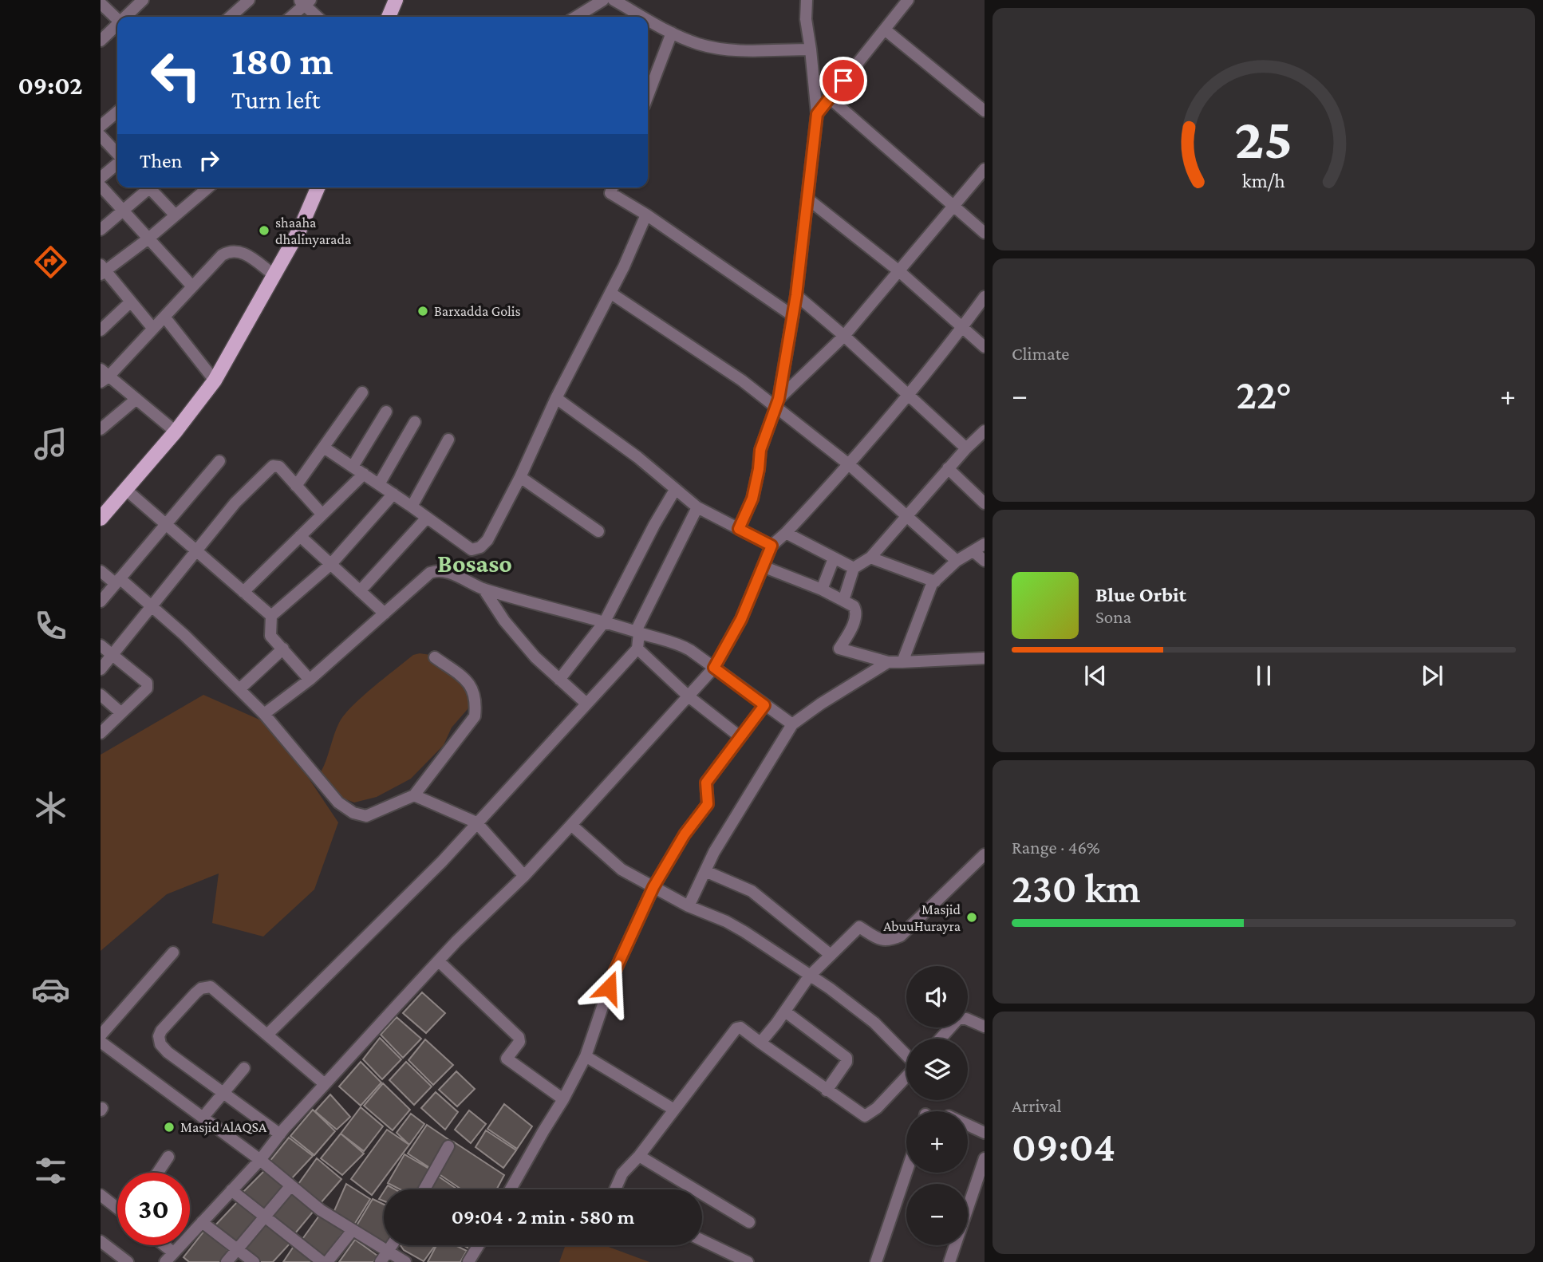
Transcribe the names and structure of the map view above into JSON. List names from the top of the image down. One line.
{"districts":["Bosaso"],"places":["shaaha dhalinyarada","Barxadda Golis","Masjid AbuuHurayra","Masjid AlAQSA"],"page":{"tabs":"09:02","turn":["180 m","Turn left"],"then":"Then","tile":["Climate",["Range · 46%","230 km"],["Arrival","09:04"]],"heat":["−","22°","+"],"song":["Blue Orbit","Sona"],"map_buttons":["+","−"],"limit":"30","trip":"09:04 · 2 min · 580 m","gauge":["25","km/h"]}}
